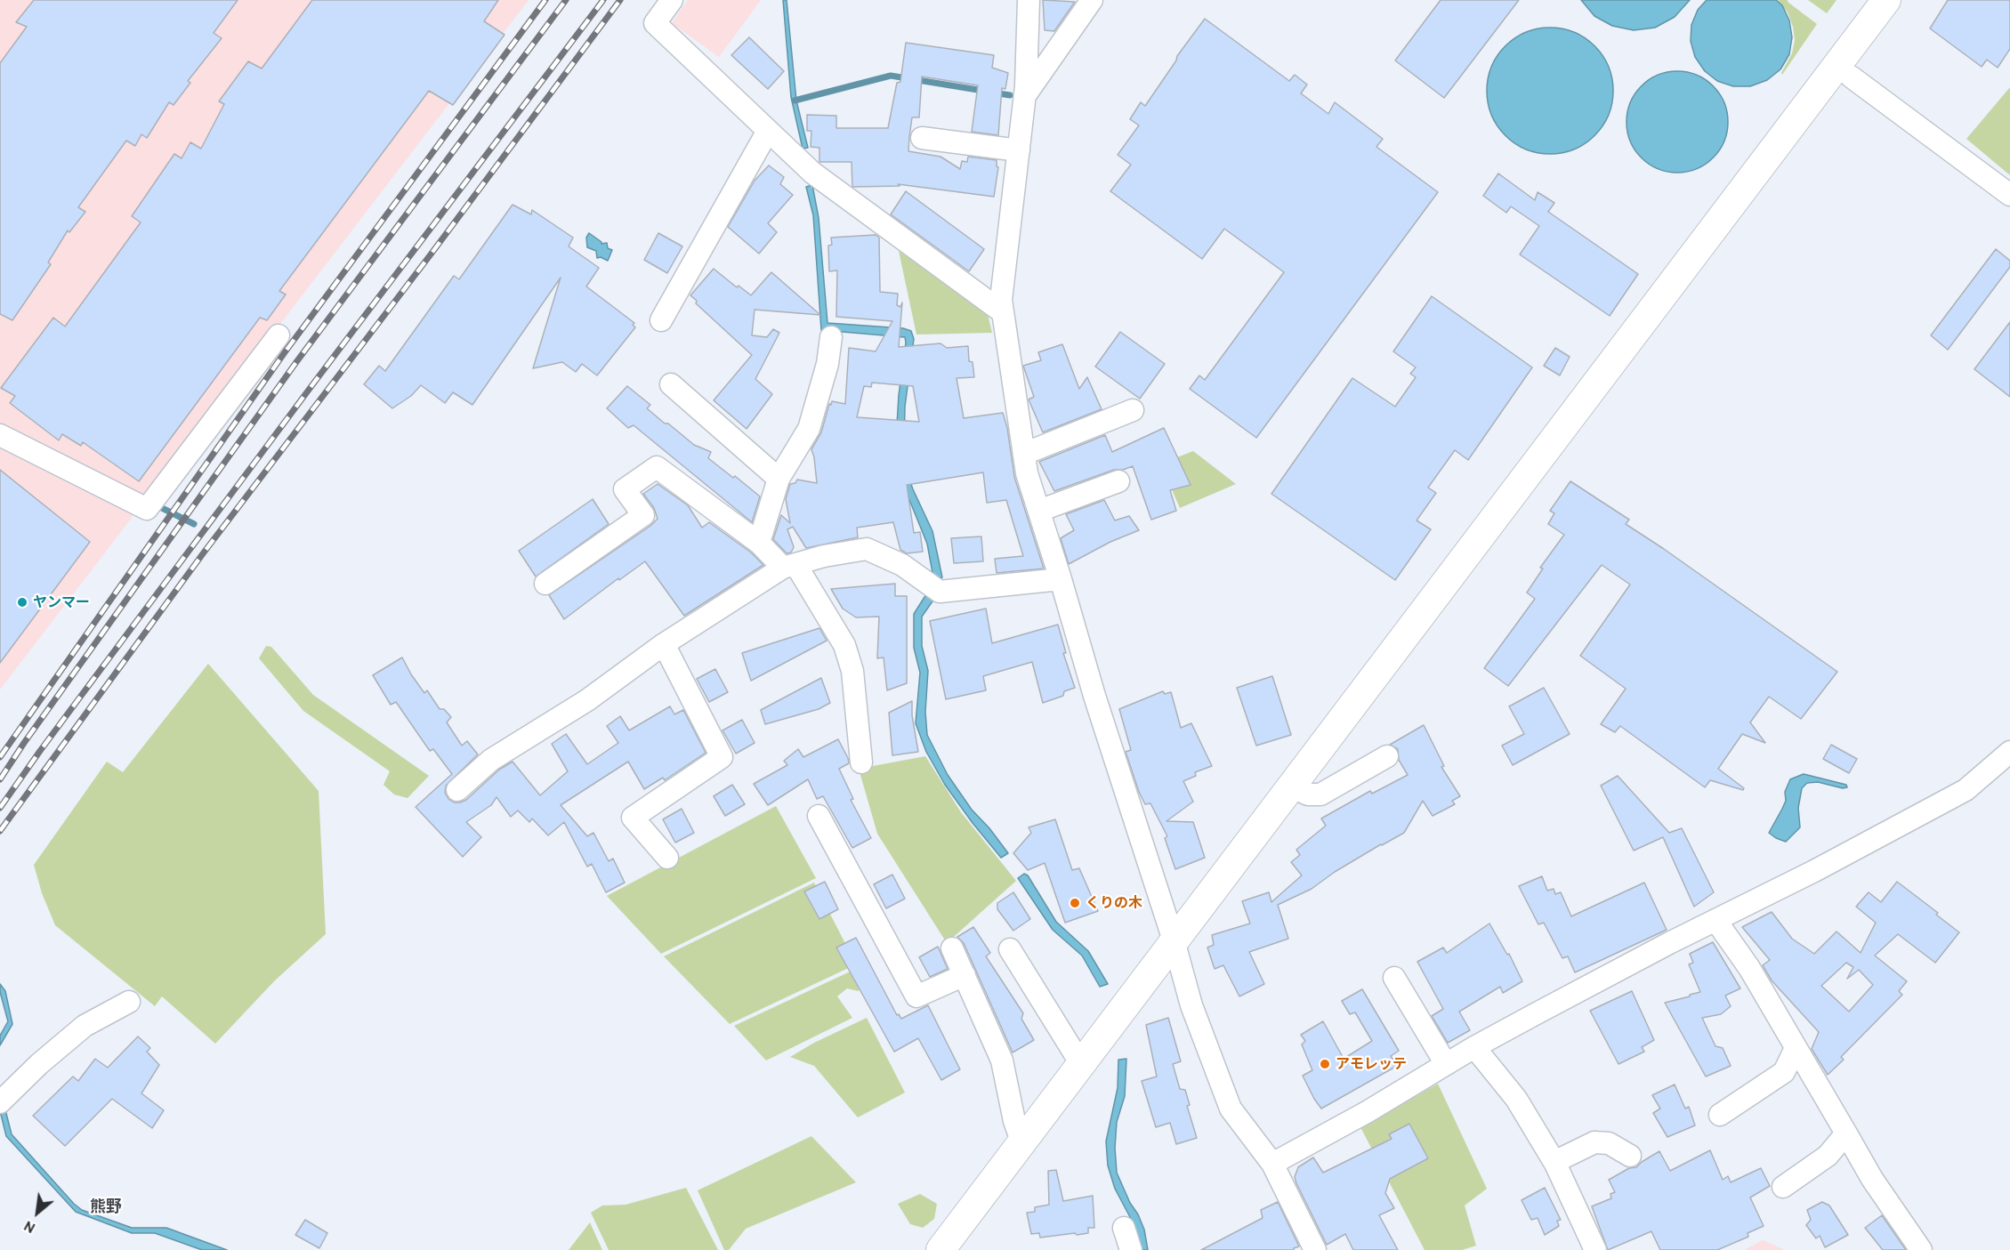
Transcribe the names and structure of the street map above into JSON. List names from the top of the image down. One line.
{"districts":["熊野"],"places":["ヤンマー","くりの木","アモレッテ"],"north":"bottom left"}
